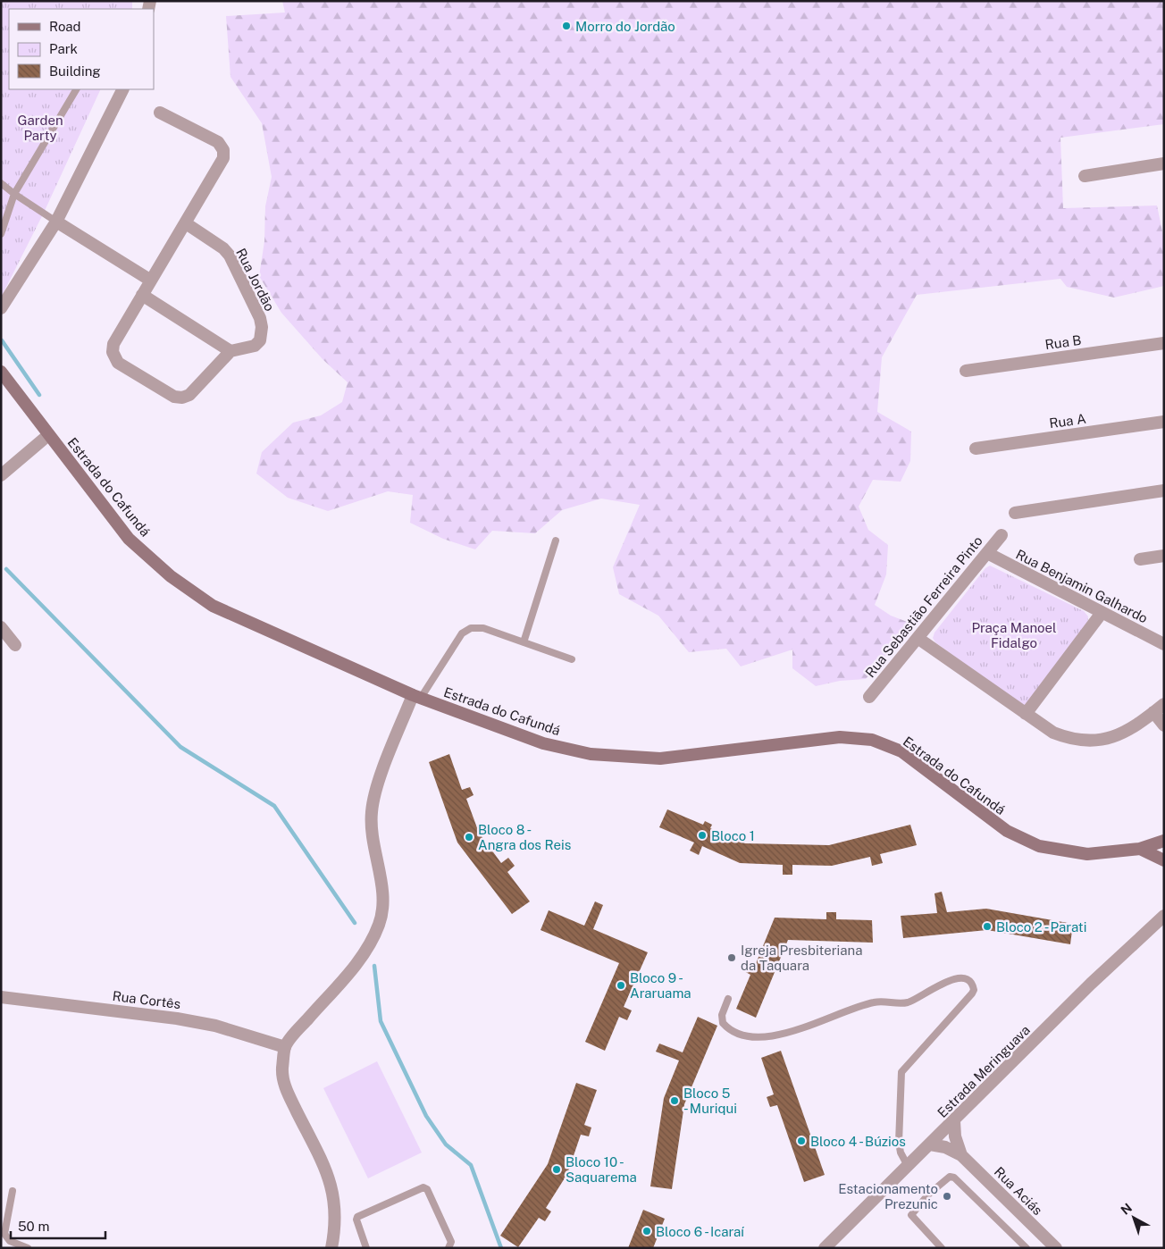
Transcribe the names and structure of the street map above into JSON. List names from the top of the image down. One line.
{"streets":{"main road":["Estrada do Cafundá"],"street":["Rua Jordão","Rua B","Rua A","Rua Benjamin Galhardo","Rua Sebastião Ferreira Pinto","Rua Cortês","Estrada Meringuava","Rua Aciás"]},"crossings":[["Rua Benjamin Galhardo","Rua Sebastião Ferreira Pinto"],["Estrada Meringuava","Rua Aciás"]],"parks":["Garden Party","Praça Manoel Fidalgo"],"places":["Morro do Jordão","Bloco 1","Bloco 8 - Angra dos Reis","Bloco 2 - Parati","Igreja Presbiteriana da Taquara","Bloco 9 - Araruama","Bloco 5 - Muriqui","Bloco 4 - Búzios","Bloco 10 - Saquarema","Estacionamento Prezunic","Bloco 6 - Icaraí"],"legend":["Road","Park","Building"],"scale_bar":"50 m","north":"top left"}
